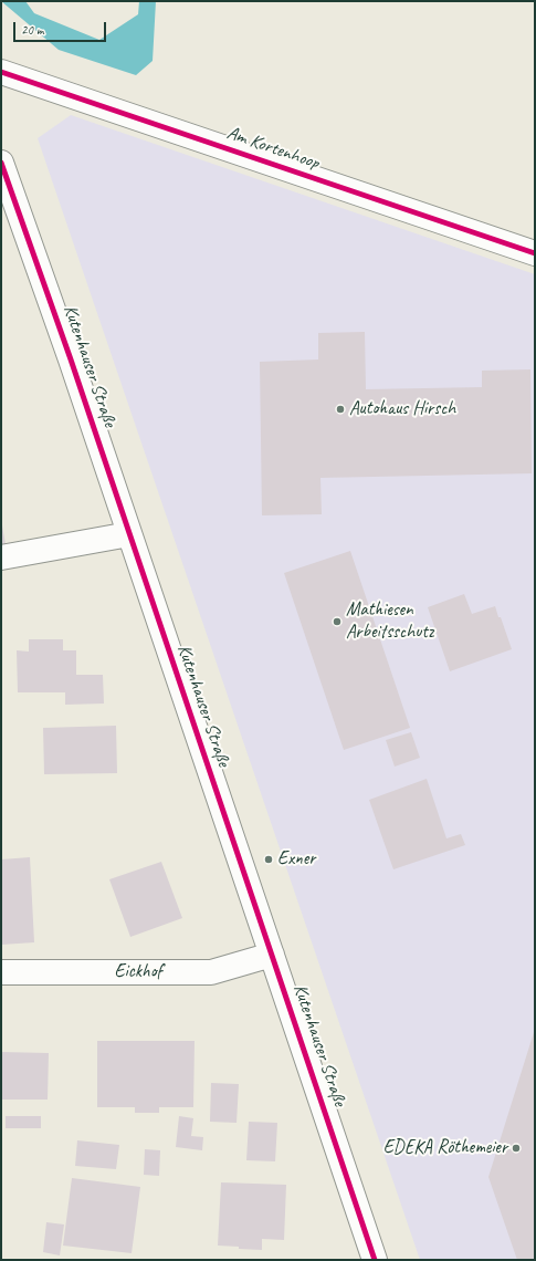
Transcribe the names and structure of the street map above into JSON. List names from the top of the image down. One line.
{"streets":{"street":["Am Kortenhoop","Kutenhauser Straße","Eickhof"]},"crossings":[["Kutenhauser Straße","Eickhof"]],"places":["Autohaus Hirsch","Mathiesen Arbeitsschutz","Exner","EDEKA Röthemeier"],"scale_bar":"20 m"}
